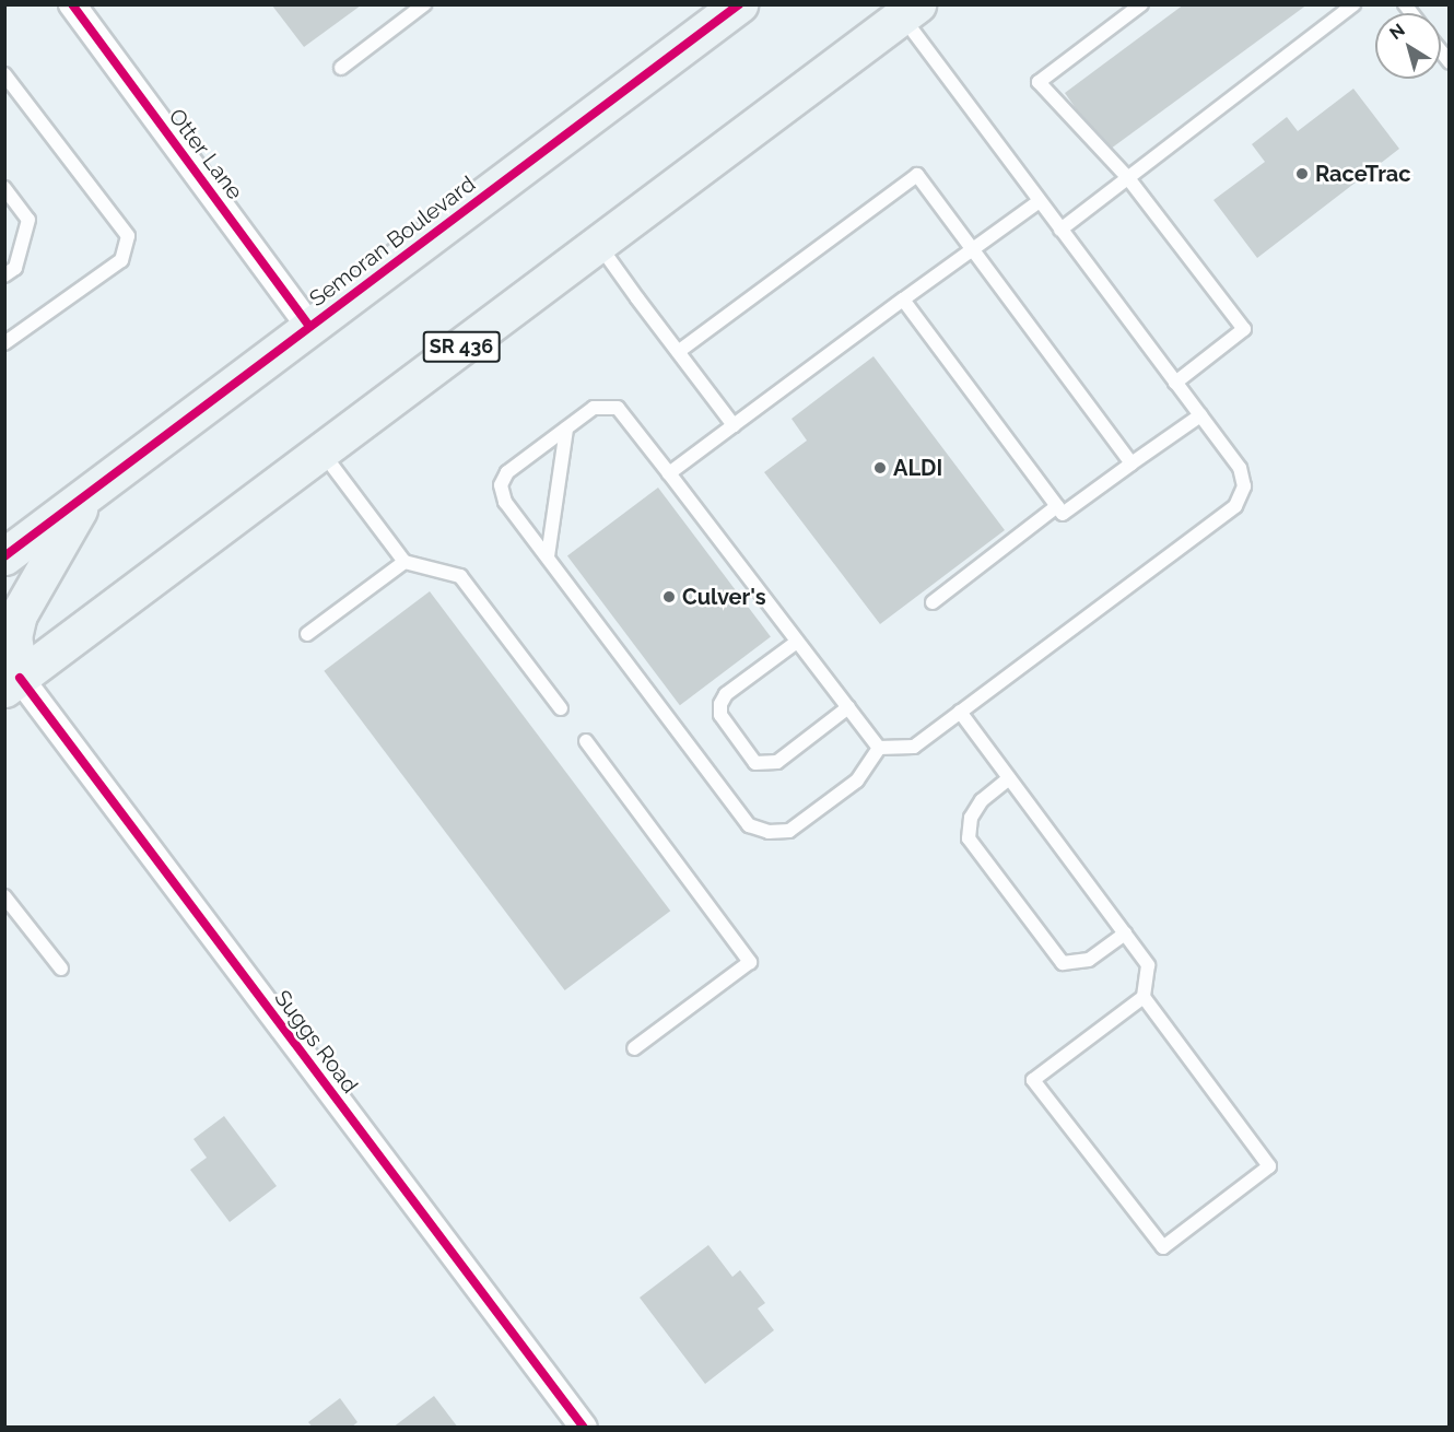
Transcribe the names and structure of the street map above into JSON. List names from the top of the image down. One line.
{"streets":{"main road":["Semoran Boulevard","SR 436"],"street":["Otter Lane","Suggs Road"]},"crossings":[["Otter Lane","Semoran Boulevard"],["SR 436","Suggs Road"]],"places":["RaceTrac","ALDI","Culver's"],"north":"top left"}
